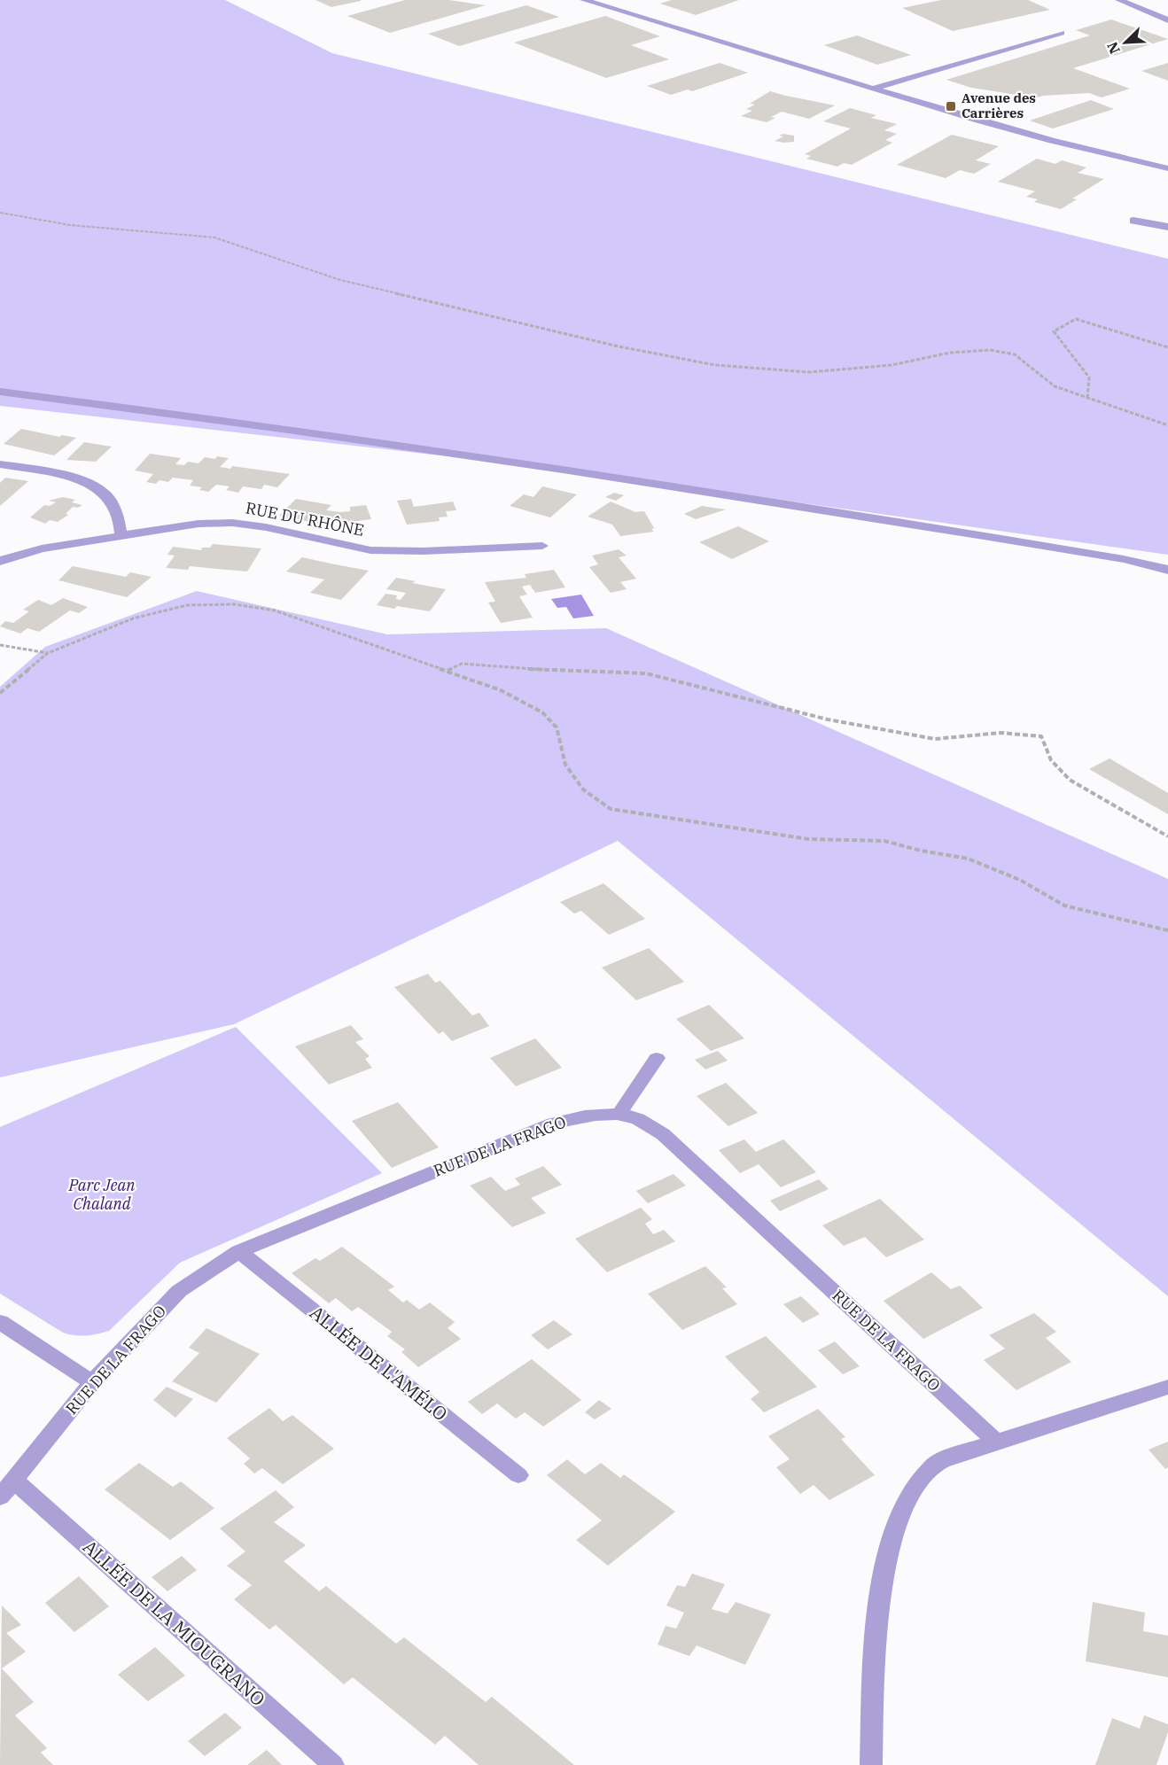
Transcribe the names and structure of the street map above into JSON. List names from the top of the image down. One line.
{"streets":{"street":["RUE DU RHÔNE","RUE DE LA FRAGO","ALLÉE DE L'AMÉLO","ALLÉE DE LA MIOUGRANO"]},"crossings":[["RUE DE LA FRAGO","ALLÉE DE L'AMÉLO"],["RUE DE LA FRAGO","ALLÉE DE LA MIOUGRANO"]],"parks":["Parc Jean Chaland"],"places":{"transit":["Avenue des Carrières"]},"north":"bottom left"}
